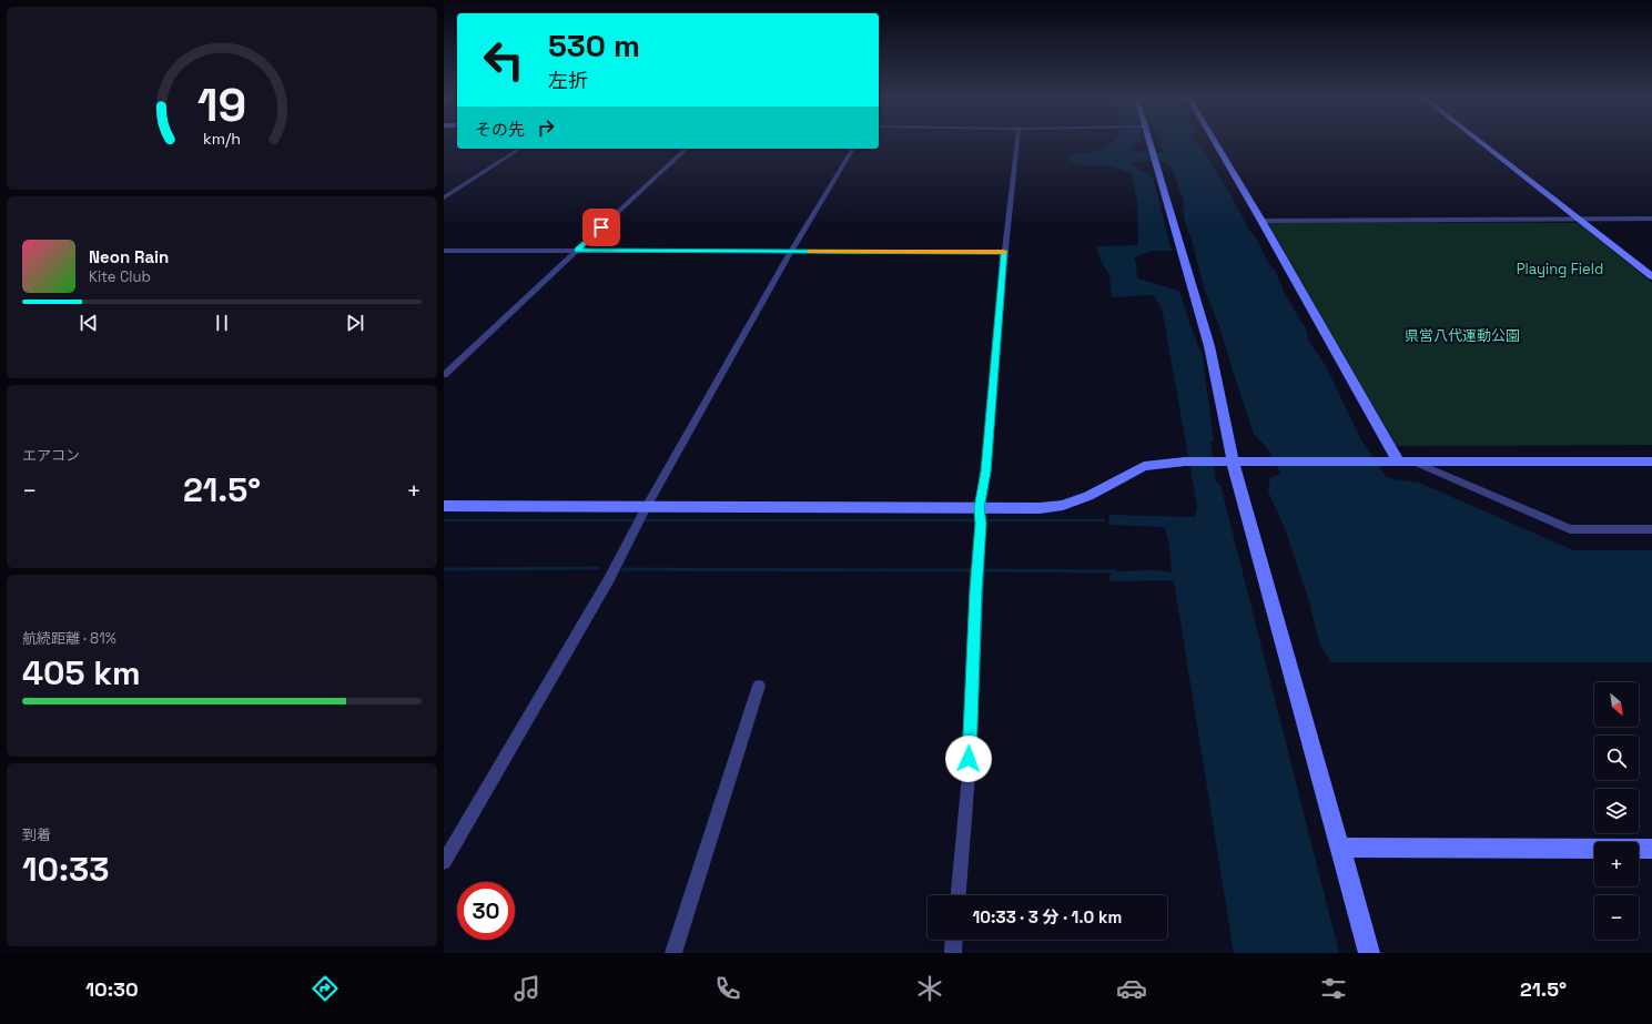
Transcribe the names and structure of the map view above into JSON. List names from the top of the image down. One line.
{"parks":["Playing Field","県営八代運動公園"],"north":"bottom right","page":{"turn":["530 m","左折"],"then":"その先","song":["Neon Rain","Kite Club"],"tile":["エアコン",["航続距離 · 81%","405 km"],["到着","10:33"]],"heat":["−","21.5°","+"],"map_buttons":["+","−"],"limit":"30","trip":"10:33 · 3 分 · 1.0 km","tabs":["10:30","21.5°"],"gauge":["19","km/h"]}}
